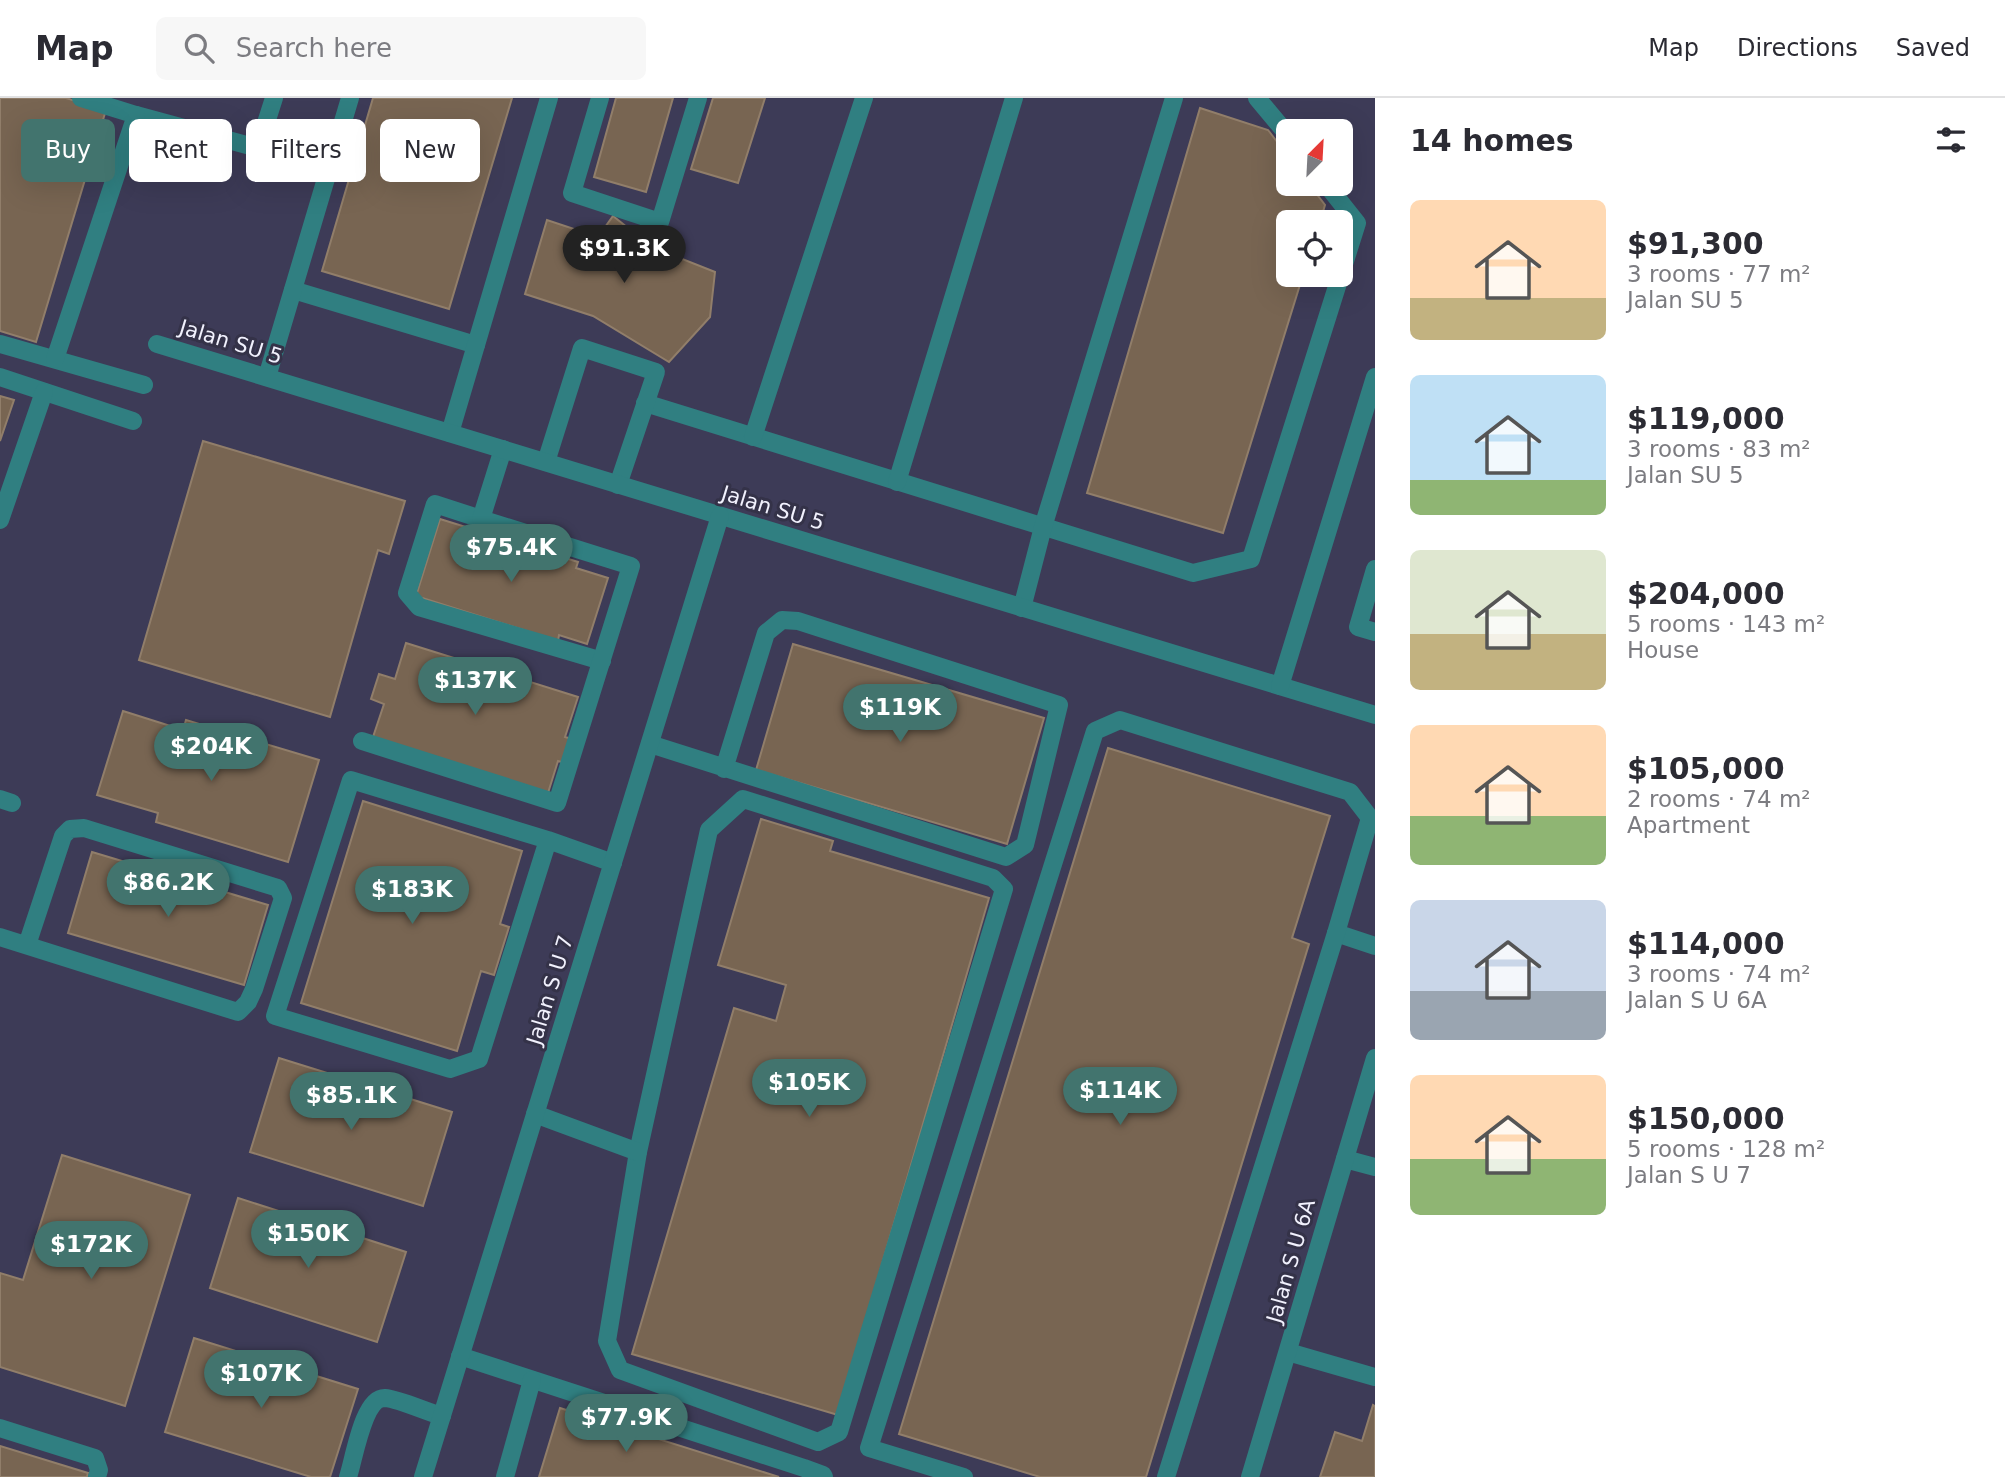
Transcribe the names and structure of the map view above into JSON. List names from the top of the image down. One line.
{"streets":{"street":["Jalan SU 5","Jalan S U 7","Jalan S U 6A"]},"crossings":[["Jalan SU 5","Jalan S U 7"]],"north":"top right","page":{"header":"Map","search":"Search here","nav":["Map","Directions","Saved"],"heading":"14 homes","chip":["Buy","Rent","Filters","New"],"list":[{"name":"$91,300","note":"3 rooms · 77 m² · Jalan SU 5"},{"name":"$119,000","note":"3 rooms · 83 m² · Jalan SU 5"},{"name":"$204,000","note":"5 rooms · 143 m² · House"},{"name":"$105,000","note":"2 rooms · 74 m² · Apartment"},{"name":"$114,000","note":"3 rooms · 74 m² · Jalan S U 6A"},{"name":"$150,000","note":"5 rooms · 128 m² · Jalan S U 7"}],"price":["$91.3K","$75.4K","$137K","$119K","$204K","$86.2K","$183K","$105K","$114K","$85.1K","$150K","$172K","$107K","$77.9K"]}}
